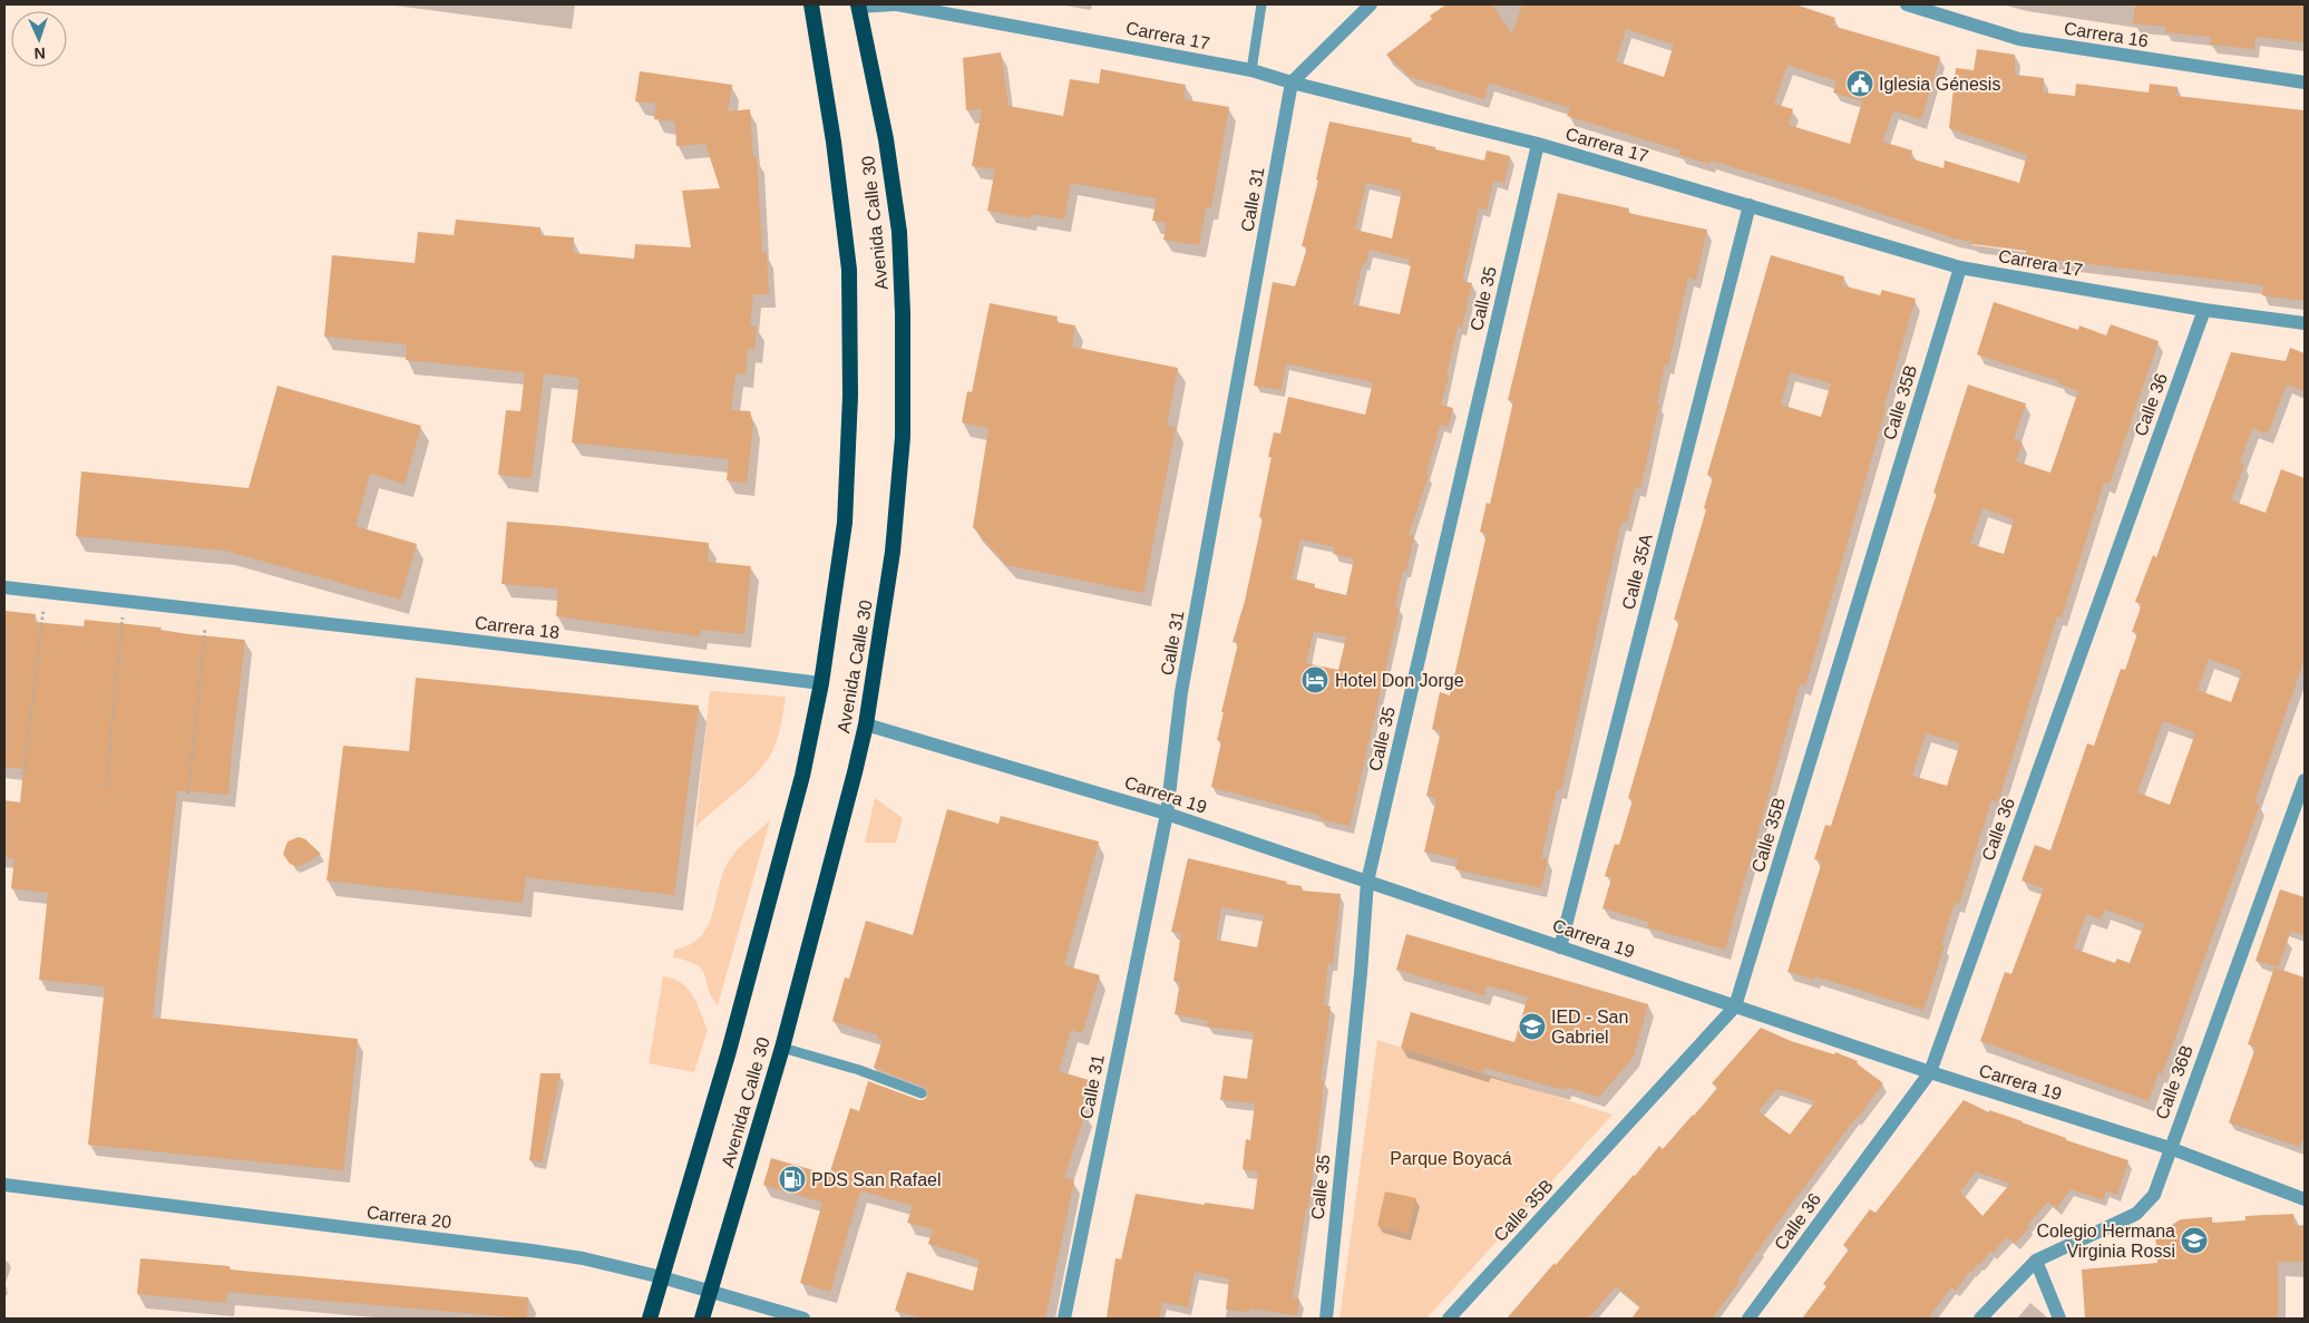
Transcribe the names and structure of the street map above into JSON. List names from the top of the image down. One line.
{"streets":{"highway":["Avenida Calle 30"],"street":["Carrera 16","Carrera 17","Calle 31","Calle 35","Calle 35B","Calle 36","Calle 35A","Carrera 18","Carrera 19","Calle 36B","Carrera 20"]},"crossings":[["Carrera 17","Calle 31"],["Carrera 17","Avenida Calle 30"],["Carrera 17","Calle 35"],["Carrera 17","Calle 35B"],["Carrera 17","Calle 36"],["Carrera 17","Calle 35A"],["Calle 31","Carrera 19"],["Avenida Calle 30","Carrera 18"],["Avenida Calle 30","Carrera 19"],["Avenida Calle 30","Carrera 20"],["Calle 35","Carrera 19"],["Calle 35B","Carrera 19"],["Calle 36","Carrera 19"],["Calle 35A","Carrera 19"],["Carrera 19","Calle 36B"]],"parks":["Parque Boyacá"],"places":{"public building":["Iglesia Génesis"],"hotel":["Hotel Don Jorge"],"school or university":["IED - San Gabriel","Colegio Hermana Virginia Rossi"],"fuel station":["PDS San Rafael"]},"north":"bottom"}
